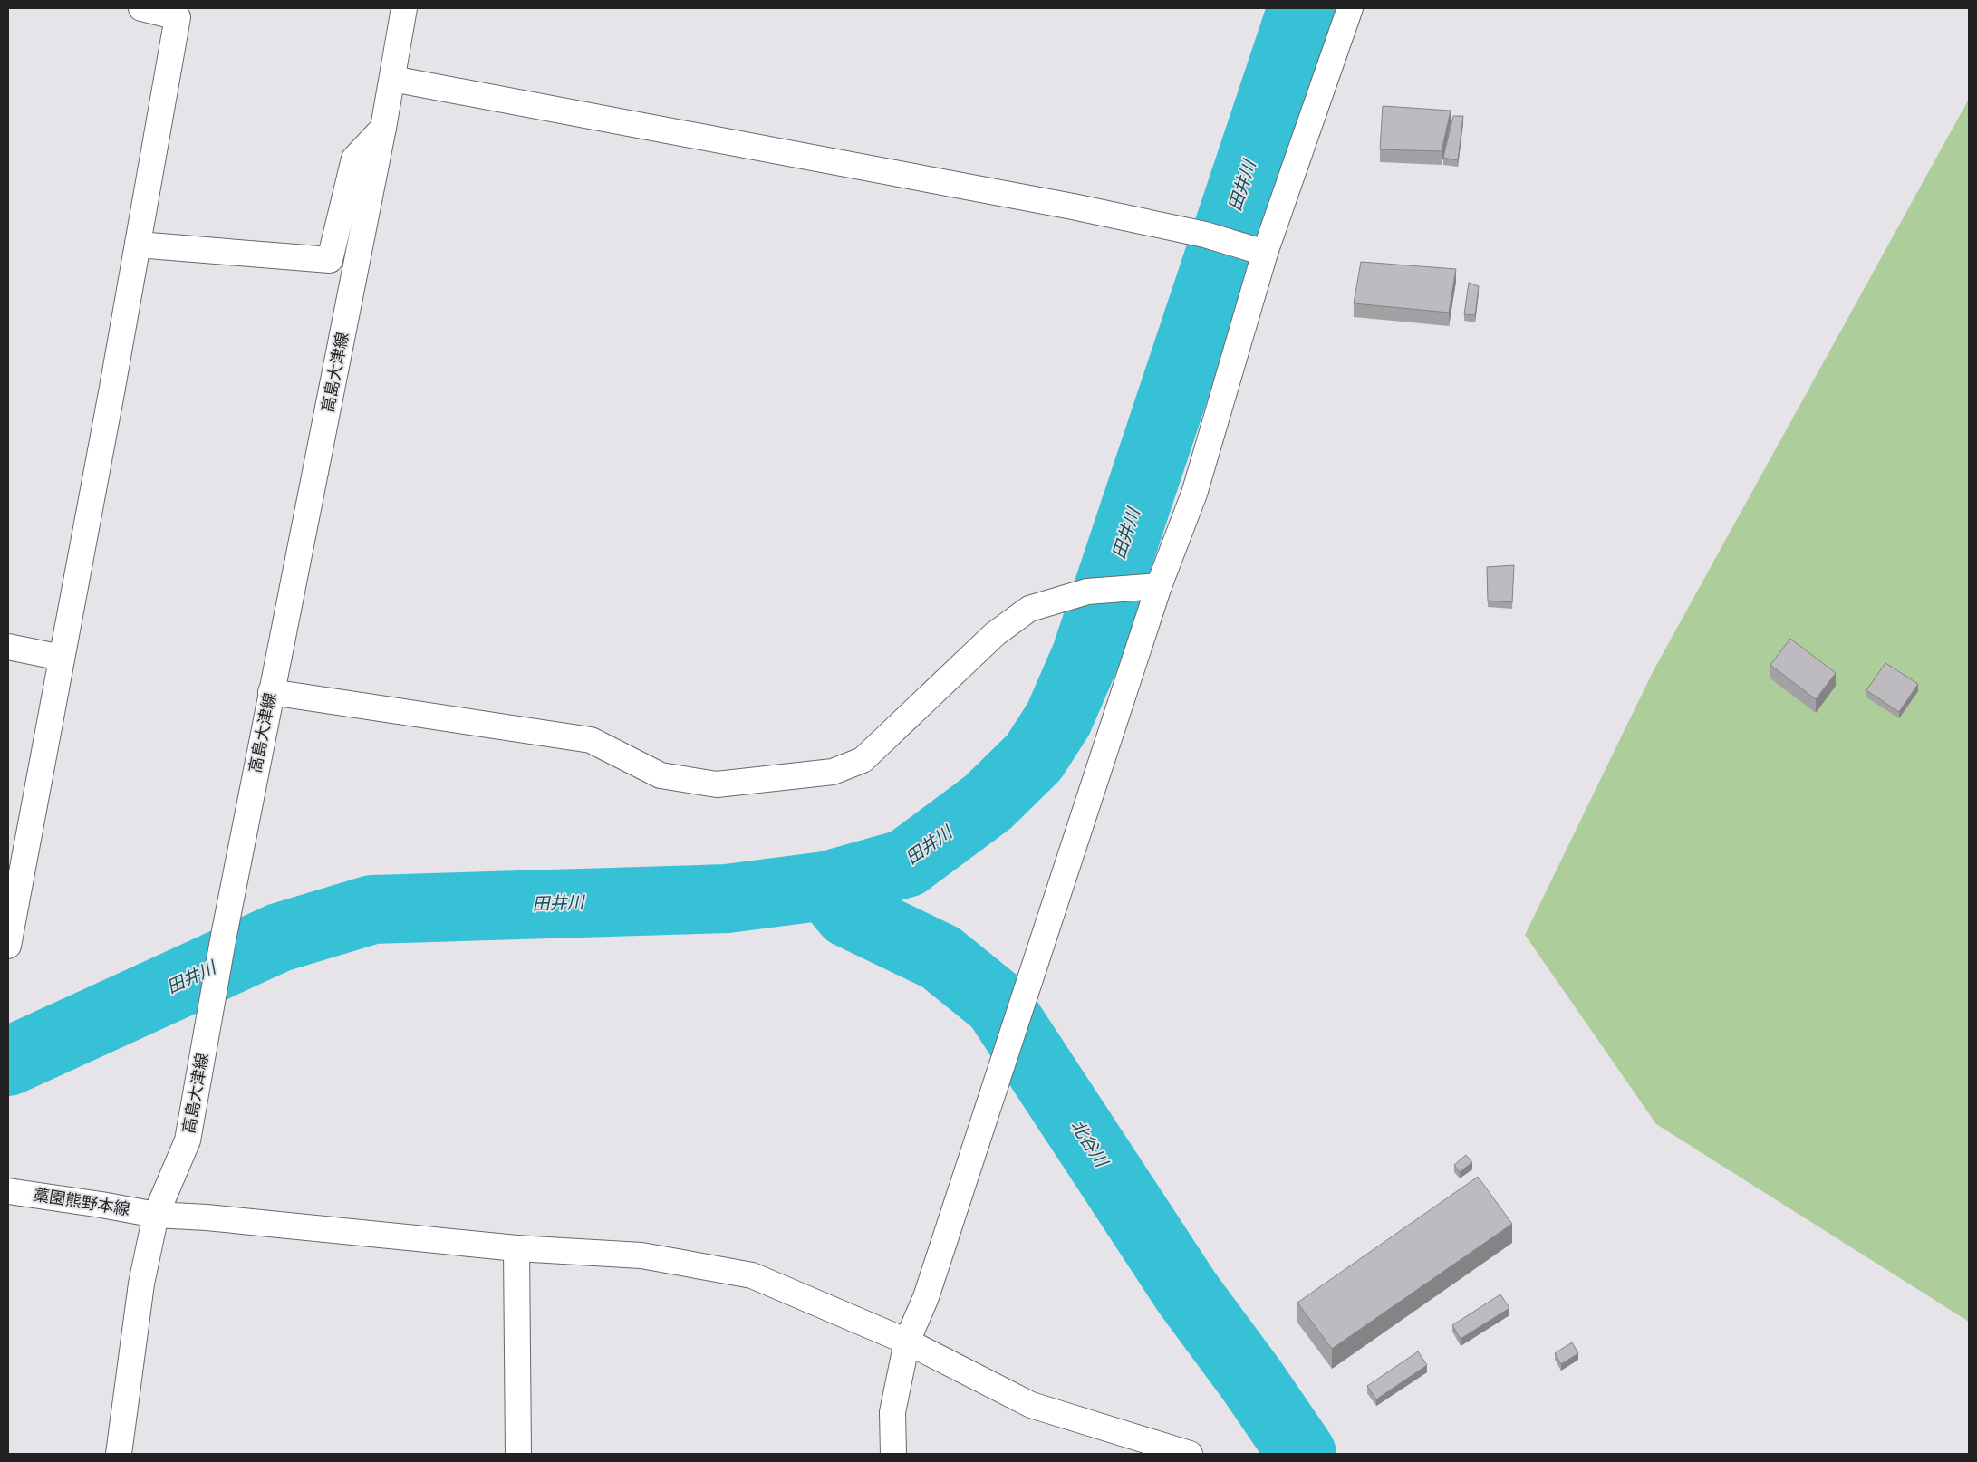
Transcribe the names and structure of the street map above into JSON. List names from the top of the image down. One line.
{"streets":{"street":["高島大津線","藁園熊野本線"]},"crossings":[["高島大津線","藁園熊野本線"]],"water":["田井川","北谷川"]}
